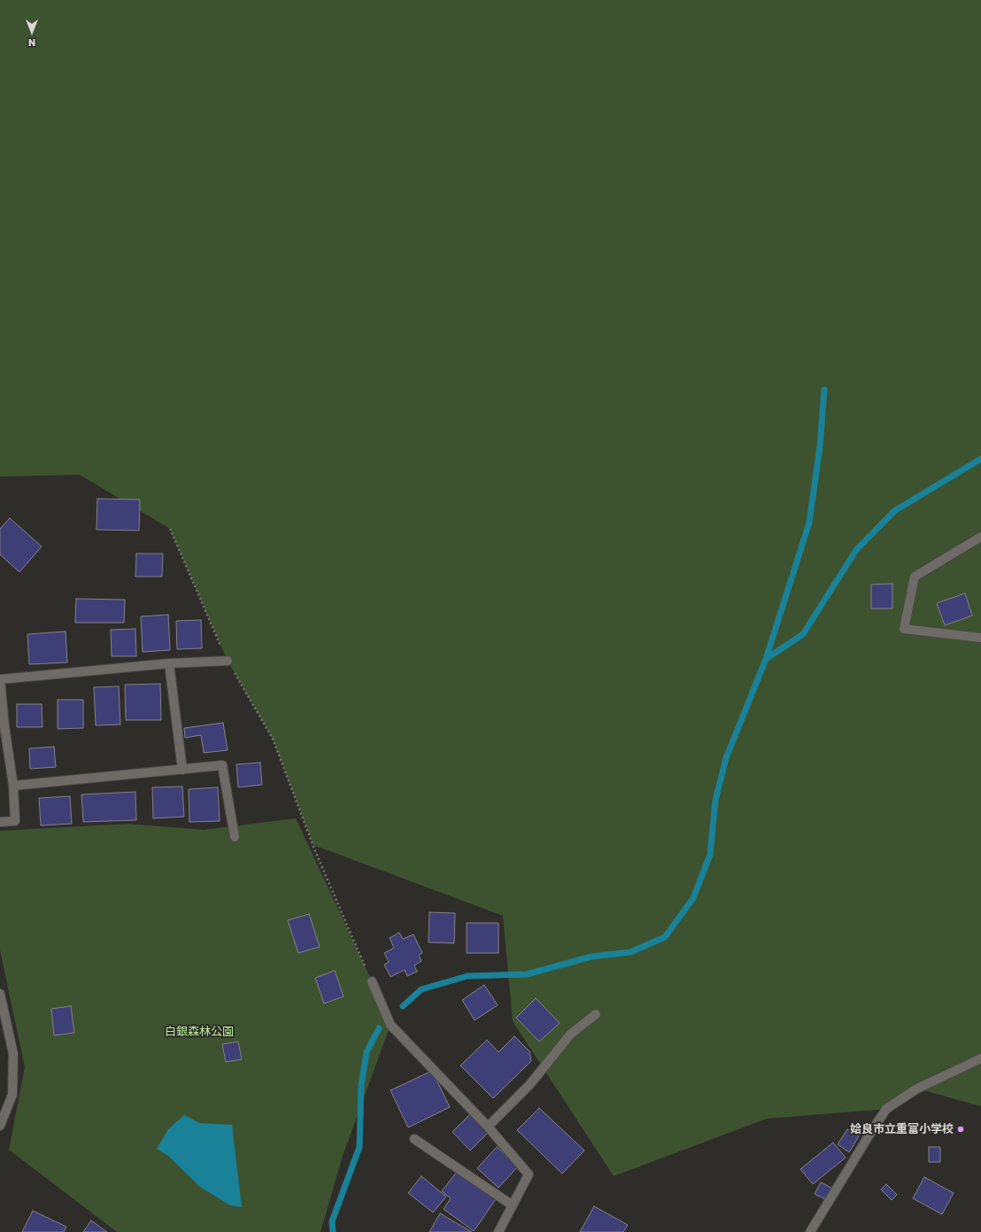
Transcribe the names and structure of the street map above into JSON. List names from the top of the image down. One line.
{"parks":["白銀森林公園"],"places":["姶良市立重富小学校"],"north":"bottom"}
